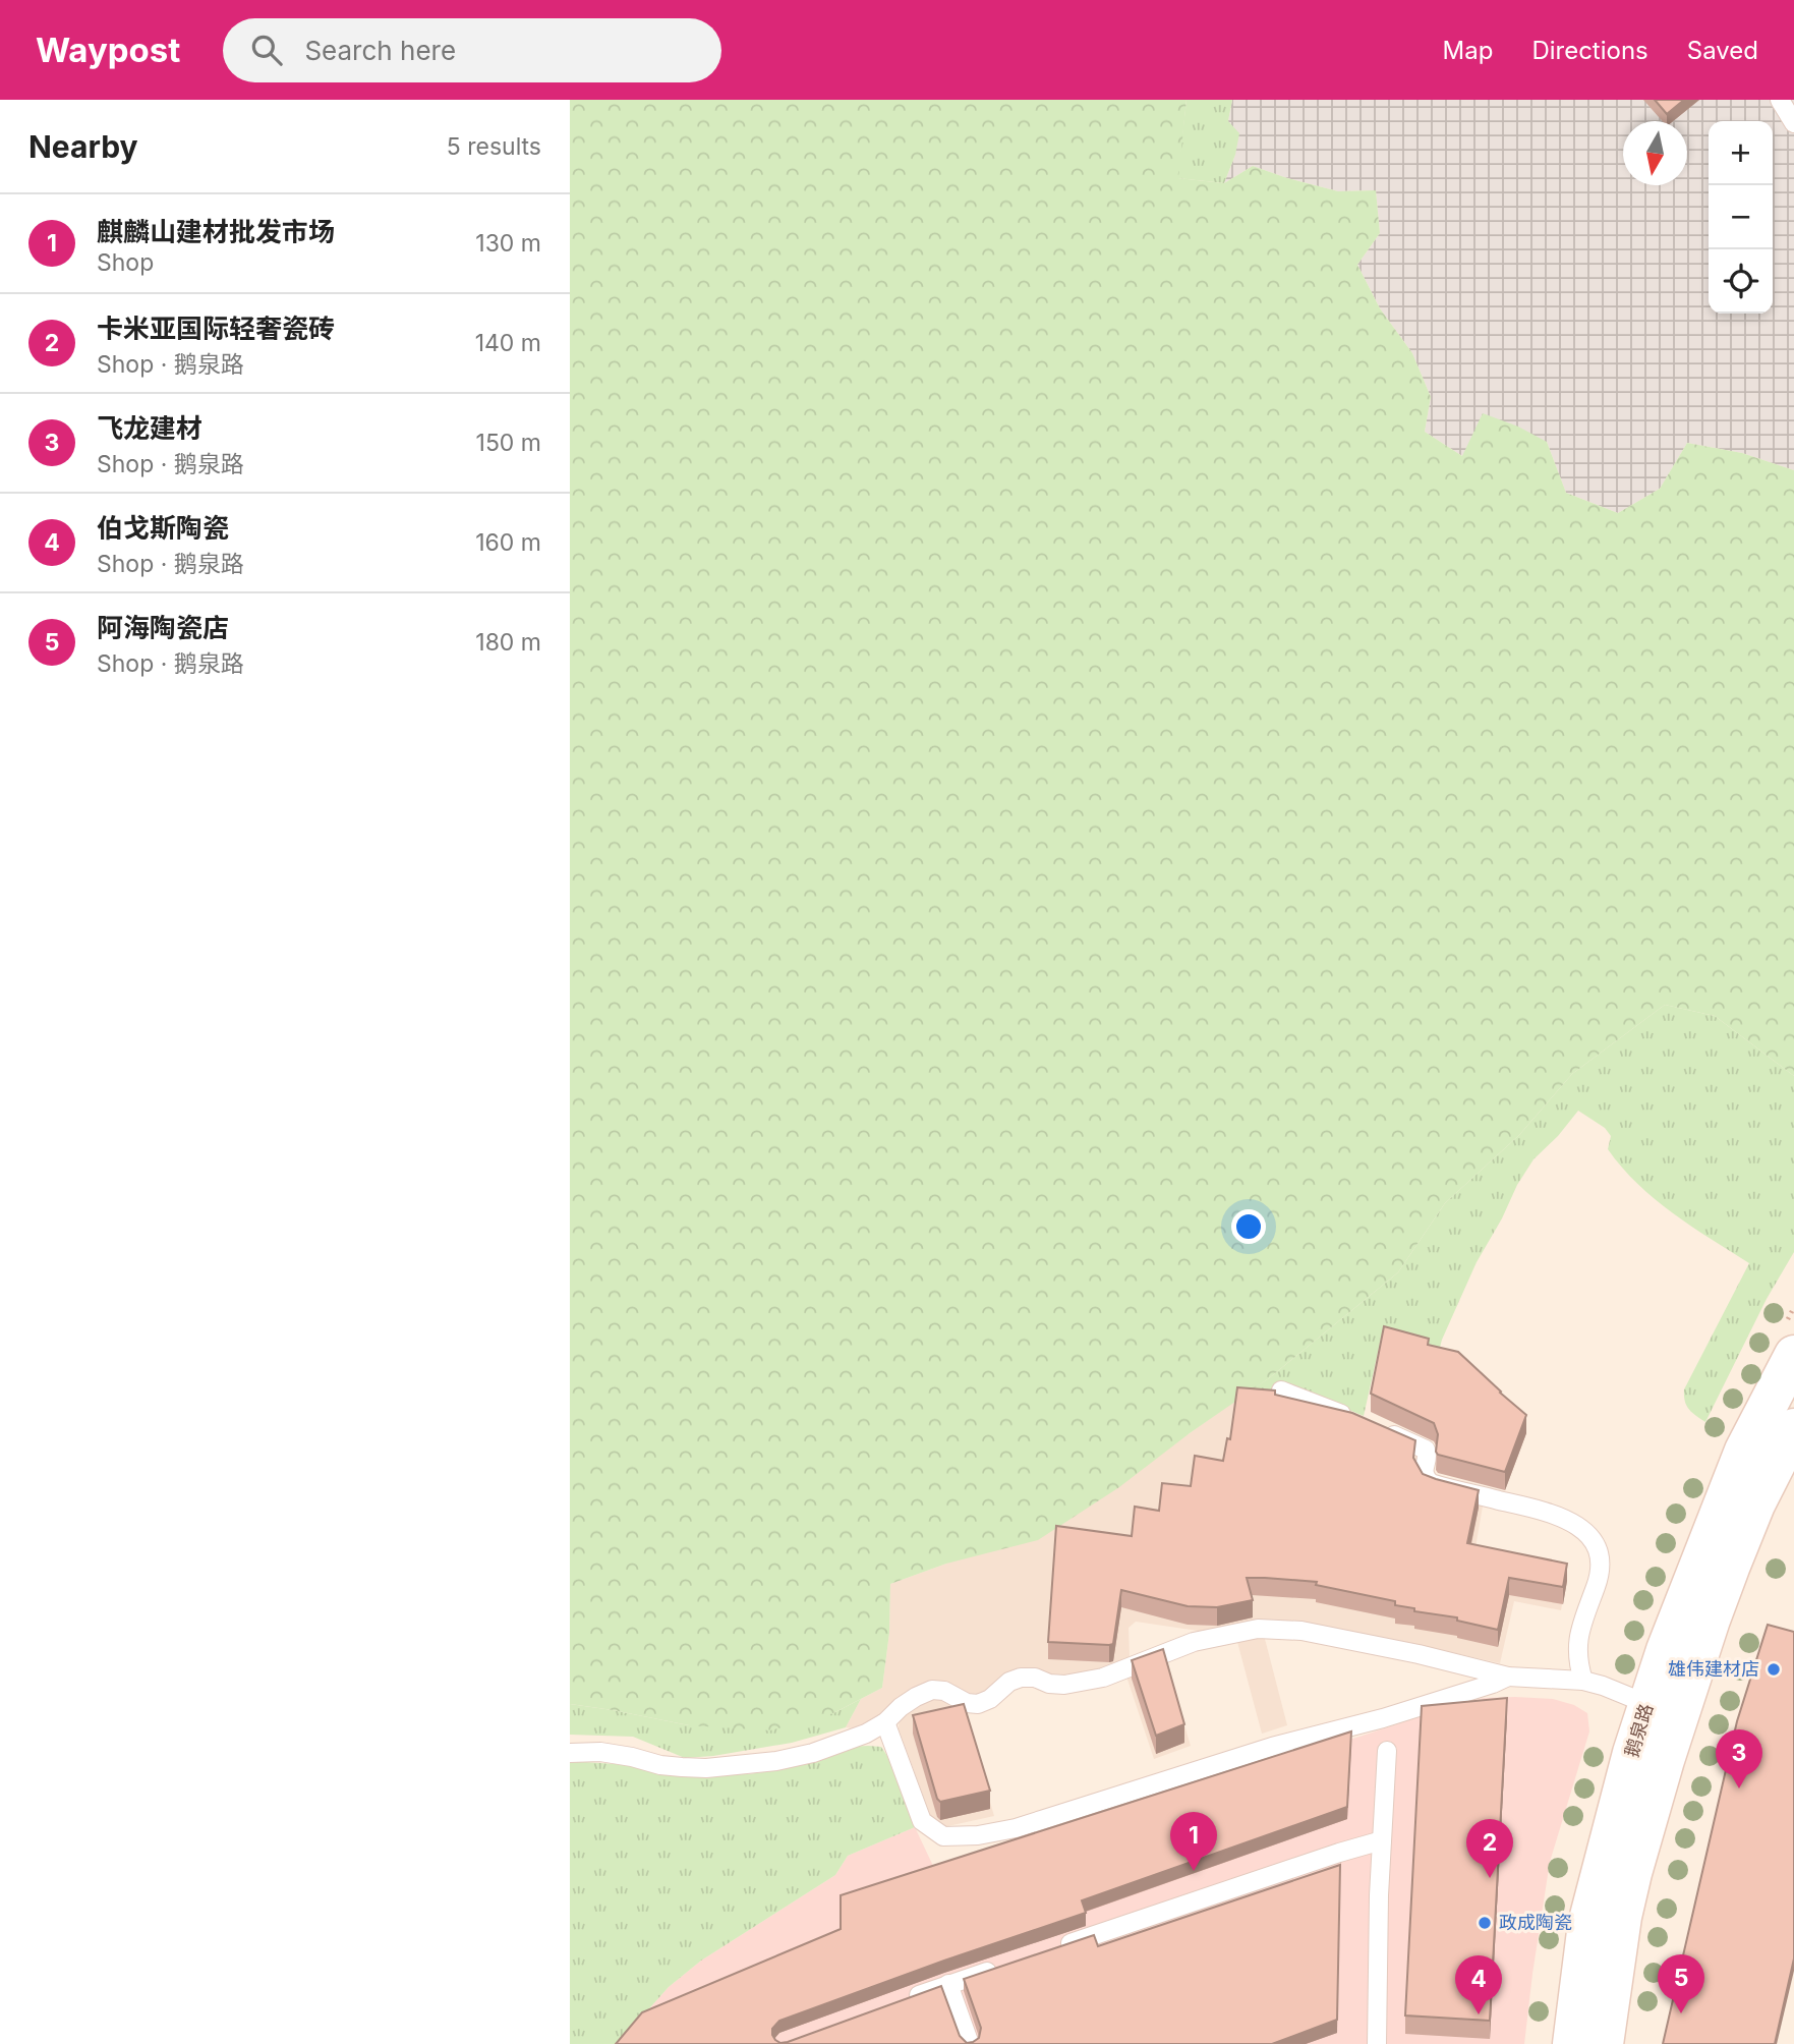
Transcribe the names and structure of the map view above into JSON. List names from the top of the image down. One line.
{"streets":{"main road":["鹅泉路"]},"places":["雄伟建材店","政成陶瓷"],"north":"bottom","page":{"header":"Waypost","search":"Search here","nav":["Map","Directions","Saved"],"heading":["Nearby","5 results"],"map_buttons":["+","−"],"list":[{"mark":"1","name":"麒麟山建材批发市场","note":"Shop","value":"130 m"},{"mark":"2","name":"卡米亚国际轻奢瓷砖","note":"Shop · 鹅泉路","value":"140 m"},{"mark":"3","name":"飞龙建材","note":"Shop · 鹅泉路","value":"150 m"},{"mark":"4","name":"伯戈斯陶瓷","note":"Shop · 鹅泉路","value":"160 m"},{"mark":"5","name":"阿海陶瓷店","note":"Shop · 鹅泉路","value":"180 m"}],"pins":["3","1","2","5","4"]}}
